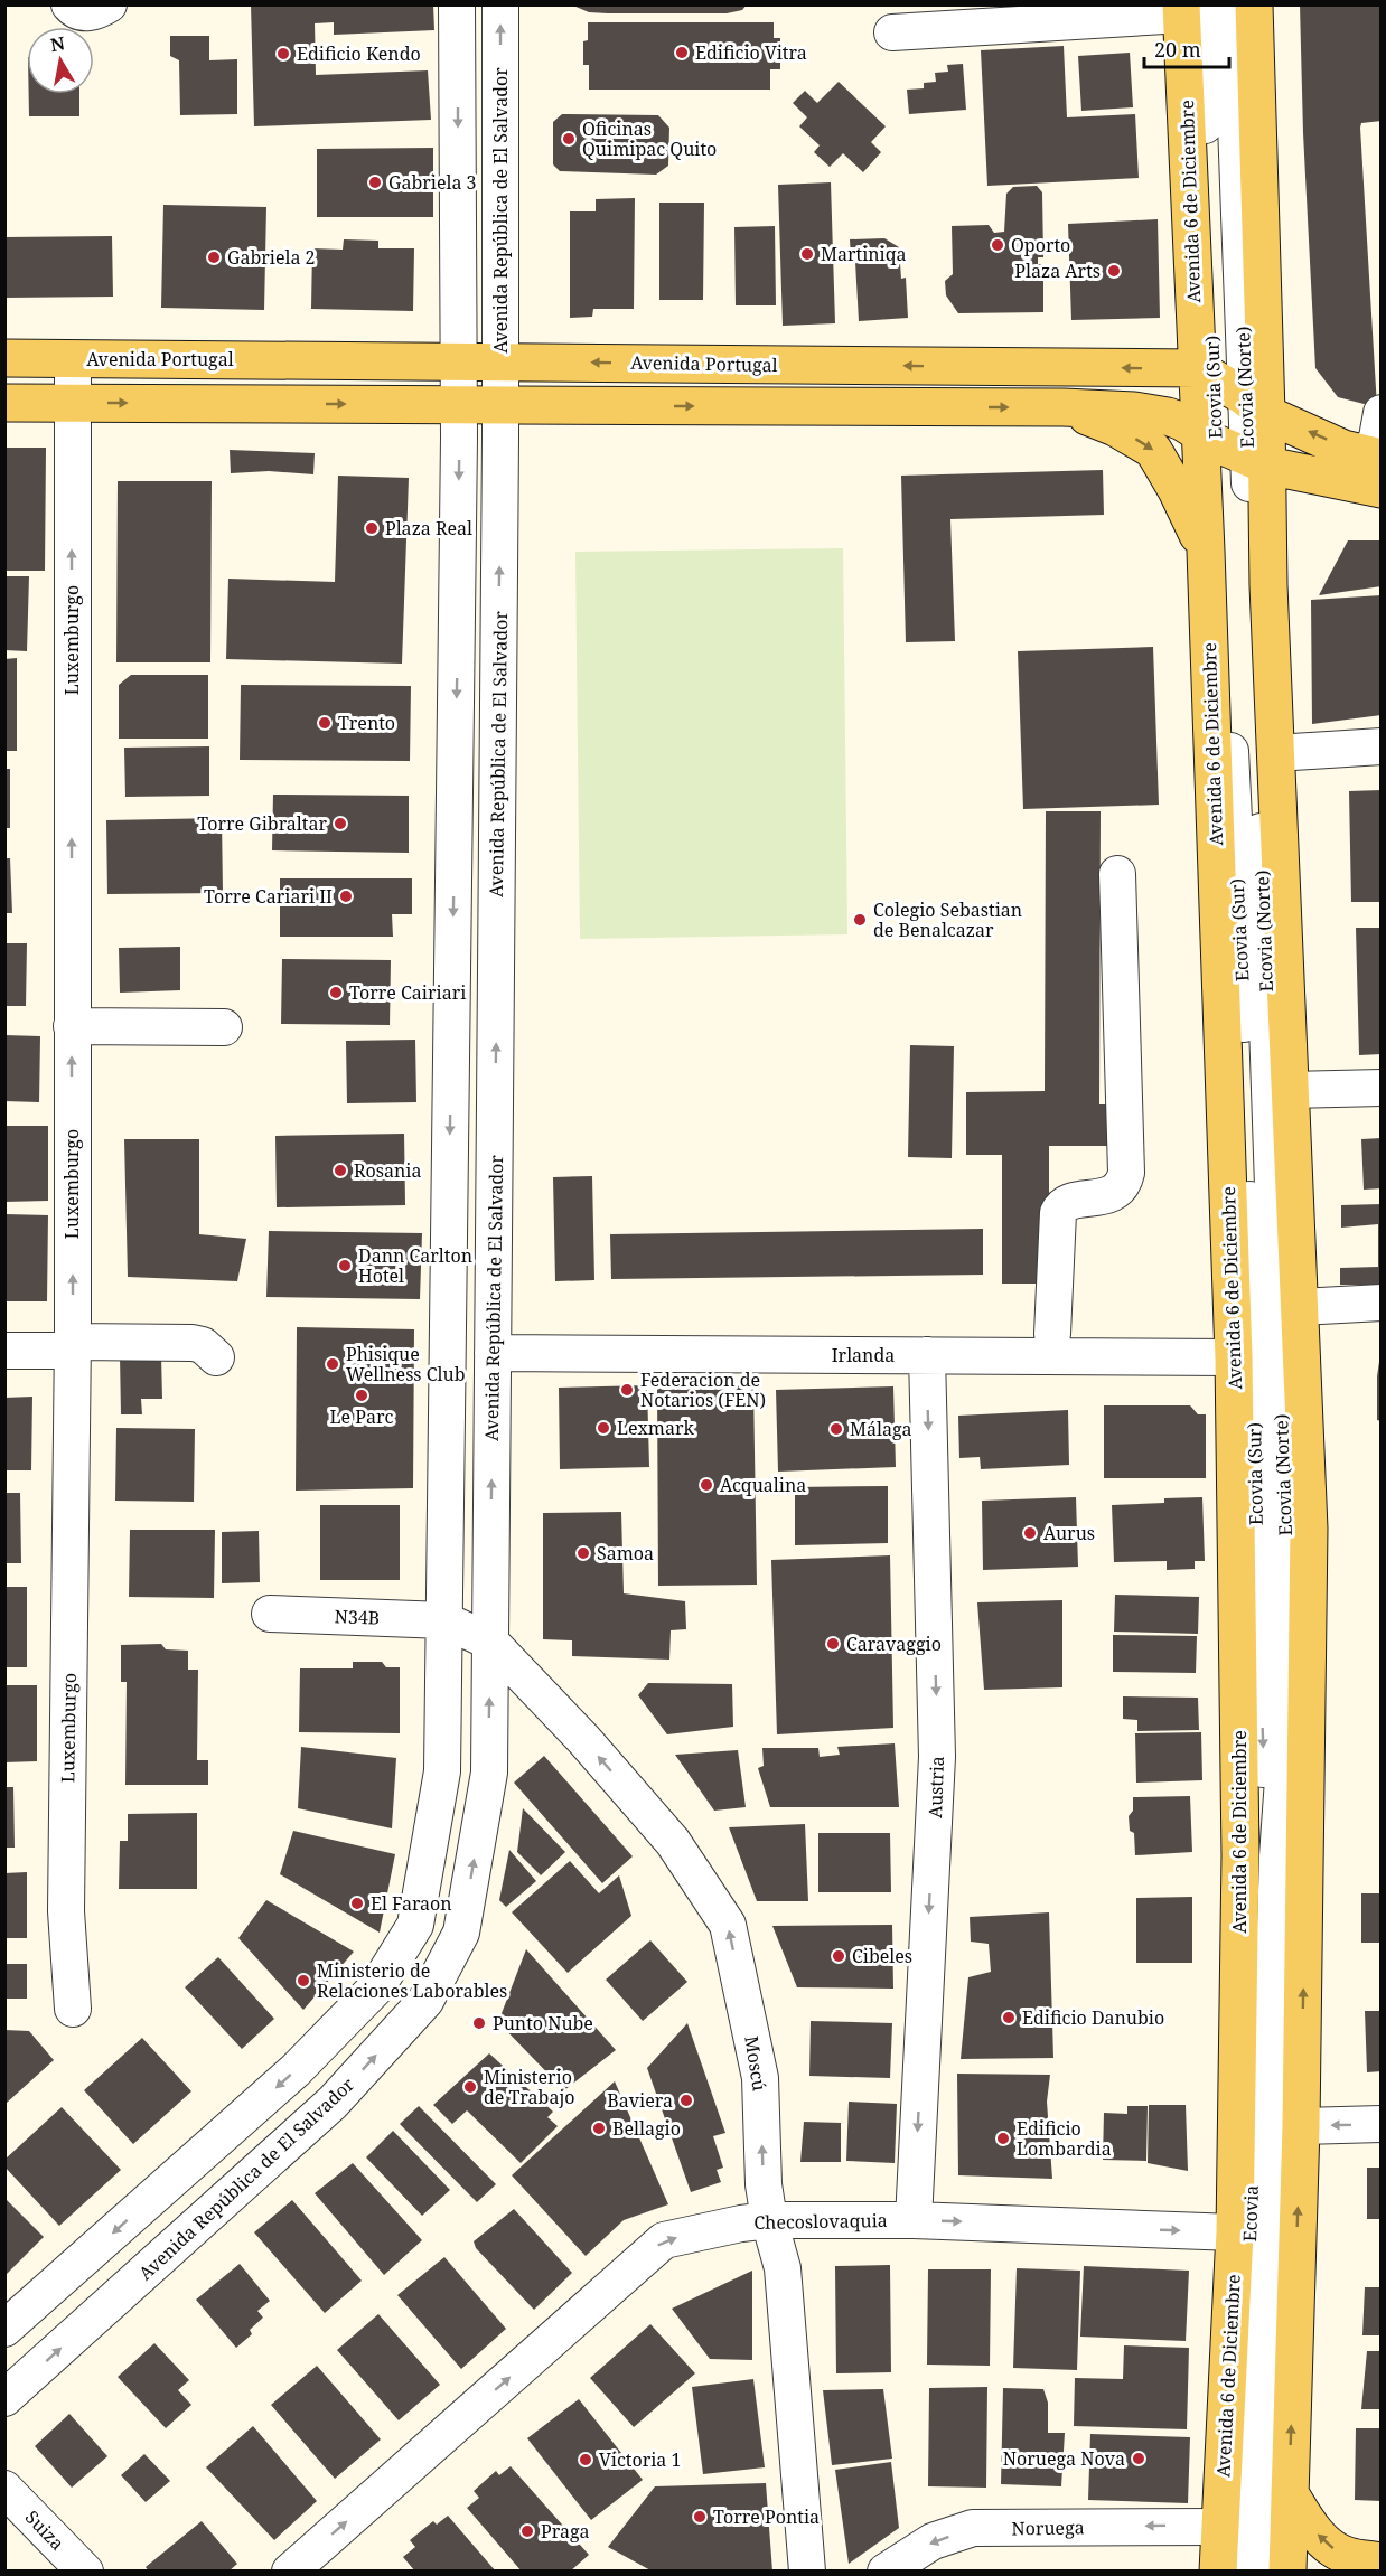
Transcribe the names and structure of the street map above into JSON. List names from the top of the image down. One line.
{"streets":{"main road":["Avenida 6 de Diciembre","Avenida Portugal"],"street":["Avenida República de El Salvador","Ecovia (Sur)","Ecovia (Norte)","Luxemburgo","Irlanda","N34B","Austria","Moscú","Ecovia","Checoslovaquia","Noruega","Suiza"]},"crossings":[["Avenida 6 de Diciembre","Avenida Portugal"],["Avenida 6 de Diciembre","Ecovia (Sur)"],["Avenida 6 de Diciembre","Ecovia (Norte)"],["Avenida 6 de Diciembre","Irlanda"],["Avenida 6 de Diciembre","Checoslovaquia"],["Avenida 6 de Diciembre","Noruega"],["Avenida República de El Salvador","Avenida Portugal"],["Avenida República de El Salvador","Irlanda"],["Avenida República de El Salvador","Moscú"],["Avenida Portugal","Ecovia (Norte)"],["Avenida Portugal","Luxemburgo"],["Ecovia (Sur)","Ecovia"],["Irlanda","Austria"],["Austria","Checoslovaquia"],["Moscú","Checoslovaquia"]],"one_way":["Luxemburgo","Austria","Moscú","Checoslovaquia","Noruega"],"places":["Edificio Vitra","Edificio Kendo","Oficinas Quimipac Quito","Gabriela 3","Oporto","Martiniqa","Gabriela 2","Plaza Arts","Plaza Real","Trento","Torre Gibraltar","Torre Cariari II","Colegio Sebastian de Benalcazar","Torre Cairiari","Rosania","Dann Carlton Hotel","Phisique Wellness Club","Federacion de Notarios (FEN)","Le Parc","Lexmark","Málaga","Acqualina","Aurus","Samoa","Caravaggio","El Faraon","Cibeles","Ministerio de Relaciones Laborables","Edificio Danubio","Punto Nube","Ministerio de Trabajo","Baviera","Bellagio","Edificio Lombardia","Noruega Nova","Victoria 1","Torre Pontia","Praga"],"scale_bar":"20 m","north":"top"}
